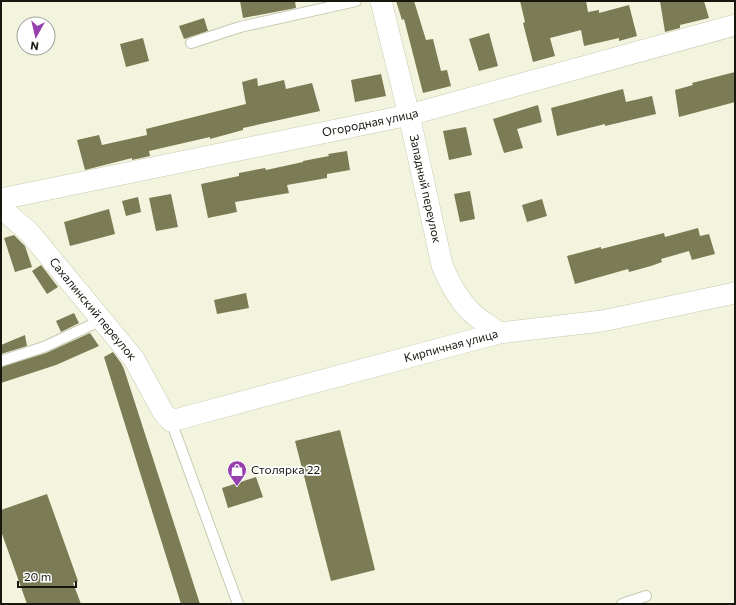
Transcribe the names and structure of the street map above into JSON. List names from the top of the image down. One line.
{"streets":{"street":["Огородная улица","Западный переулок","Сахалинский переулок","Кирпичная улица"]},"crossings":[["Огородная улица","Западный переулок"],["Западный переулок","Кирпичная улица"],["Сахалинский переулок","Кирпичная улица"]],"places":{"shop":["Столярка 22"]},"scale_bar":"20 m","north":"bottom"}
